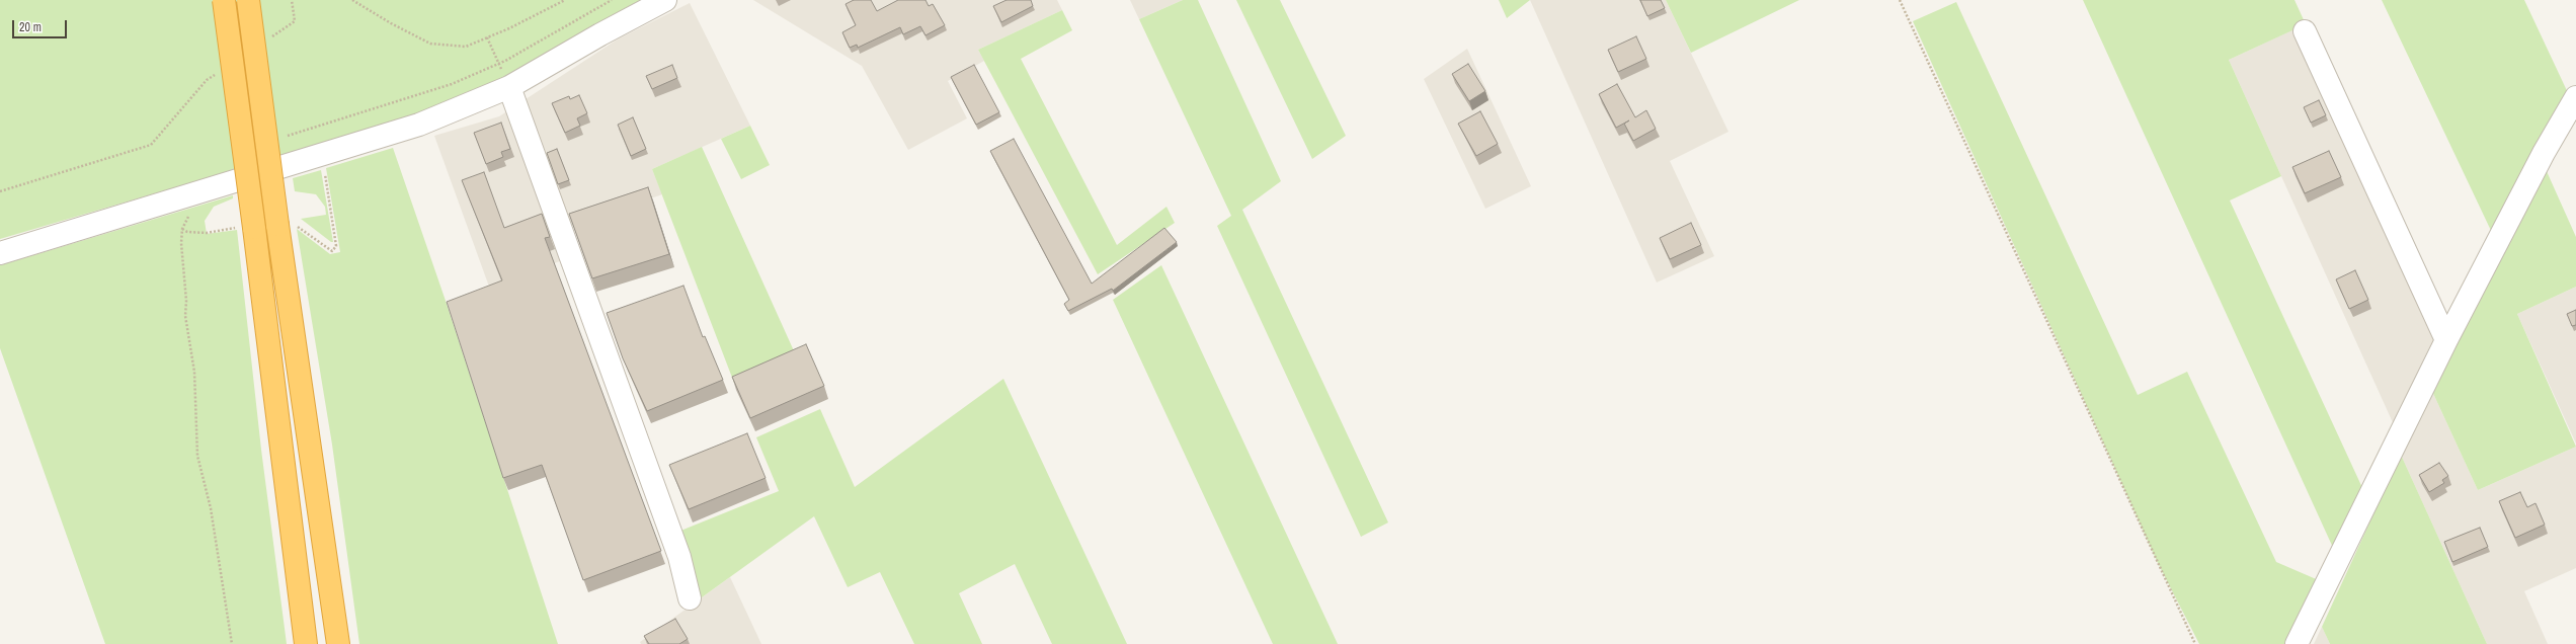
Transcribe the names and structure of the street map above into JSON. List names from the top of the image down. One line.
{"scale_bar":"20 m"}
